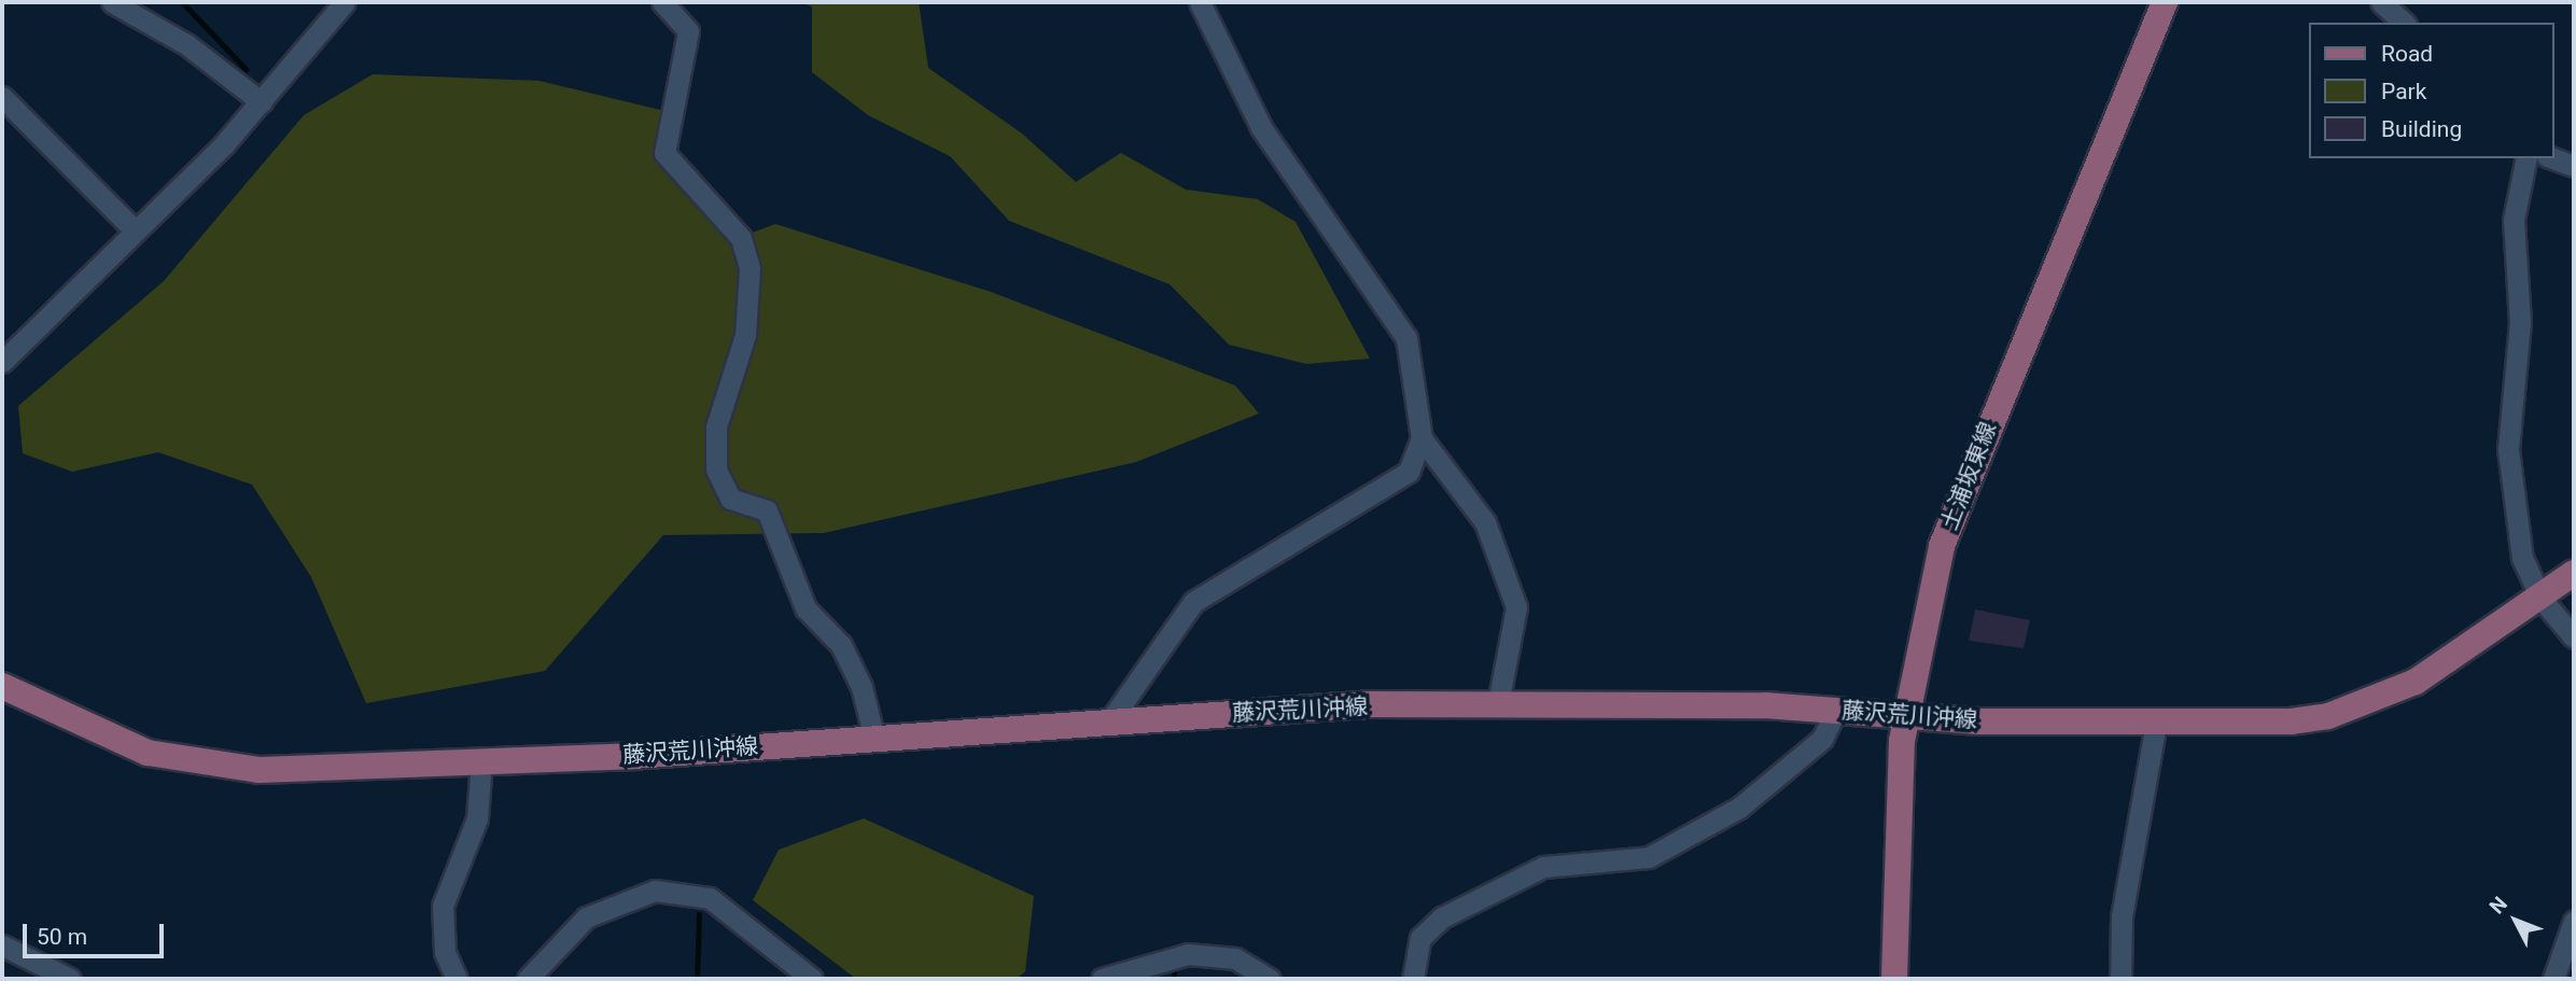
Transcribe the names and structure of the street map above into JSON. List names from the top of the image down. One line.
{"streets":{"main road":["土浦坂東線","藤沢荒川沖線"]},"crossings":[["土浦坂東線","藤沢荒川沖線"]],"legend":["Road","Park","Building"],"scale_bar":"50 m","north":"top left"}
